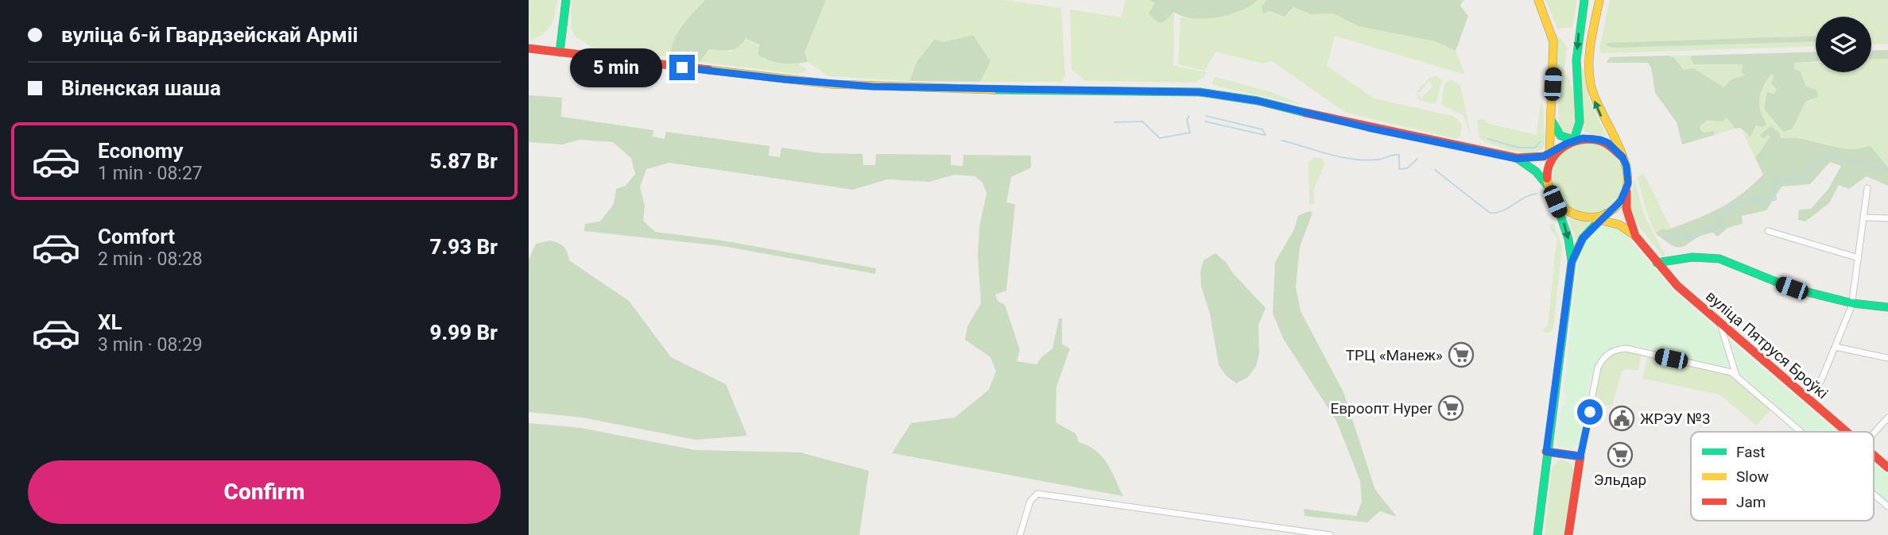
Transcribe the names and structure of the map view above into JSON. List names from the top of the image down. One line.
{"streets":{"main road":["вуліца Пятруся Броўкі"]},"places":{"supermarket":["ТРЦ «Манеж»","Евроопт Hyper","Эльдар"],"public building":["ЖРЭУ №3"]},"legend":["Fast","Slow","Jam"],"page":{"banner":["вуліца 6-й Гвардзейскай Арміі","Віленская шаша"],"bubble":"5 min","list":[{"name":"Economy","note":"1 min · 08:27","value":"5.87 Br"},{"name":"Comfort","note":"2 min · 08:28","value":"7.93 Br"},{"name":"XL","note":"3 min · 08:29","value":"9.99 Br"}],"buttons":"Confirm"}}
